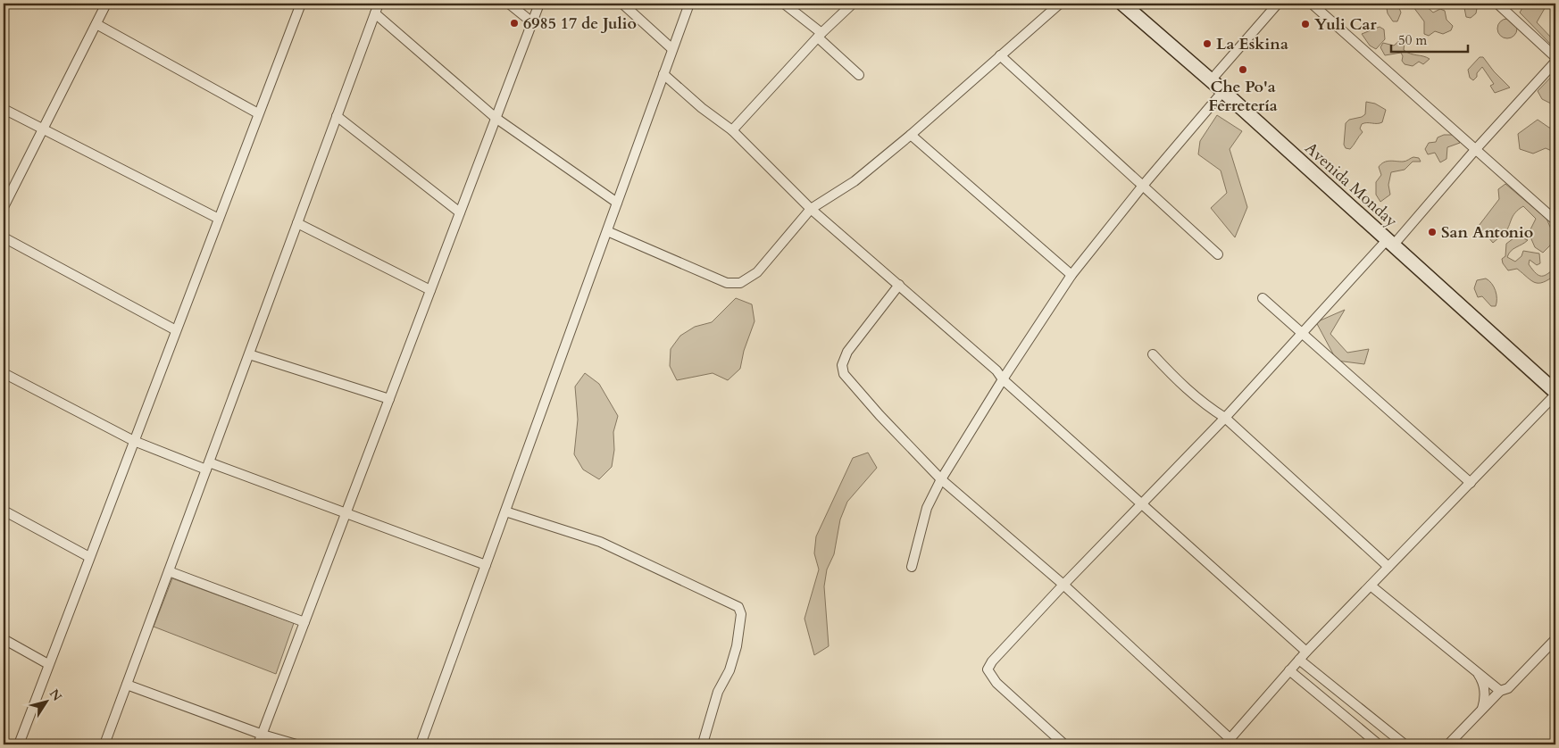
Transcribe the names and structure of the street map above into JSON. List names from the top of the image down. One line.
{"streets":{"main road":["Avenida Monday"]},"places":["6985 17 de Julio","Yuli Car","La Eskina","Che Po'a Ferretería","San Antonio"],"scale_bar":"50 m","north":"top right"}
